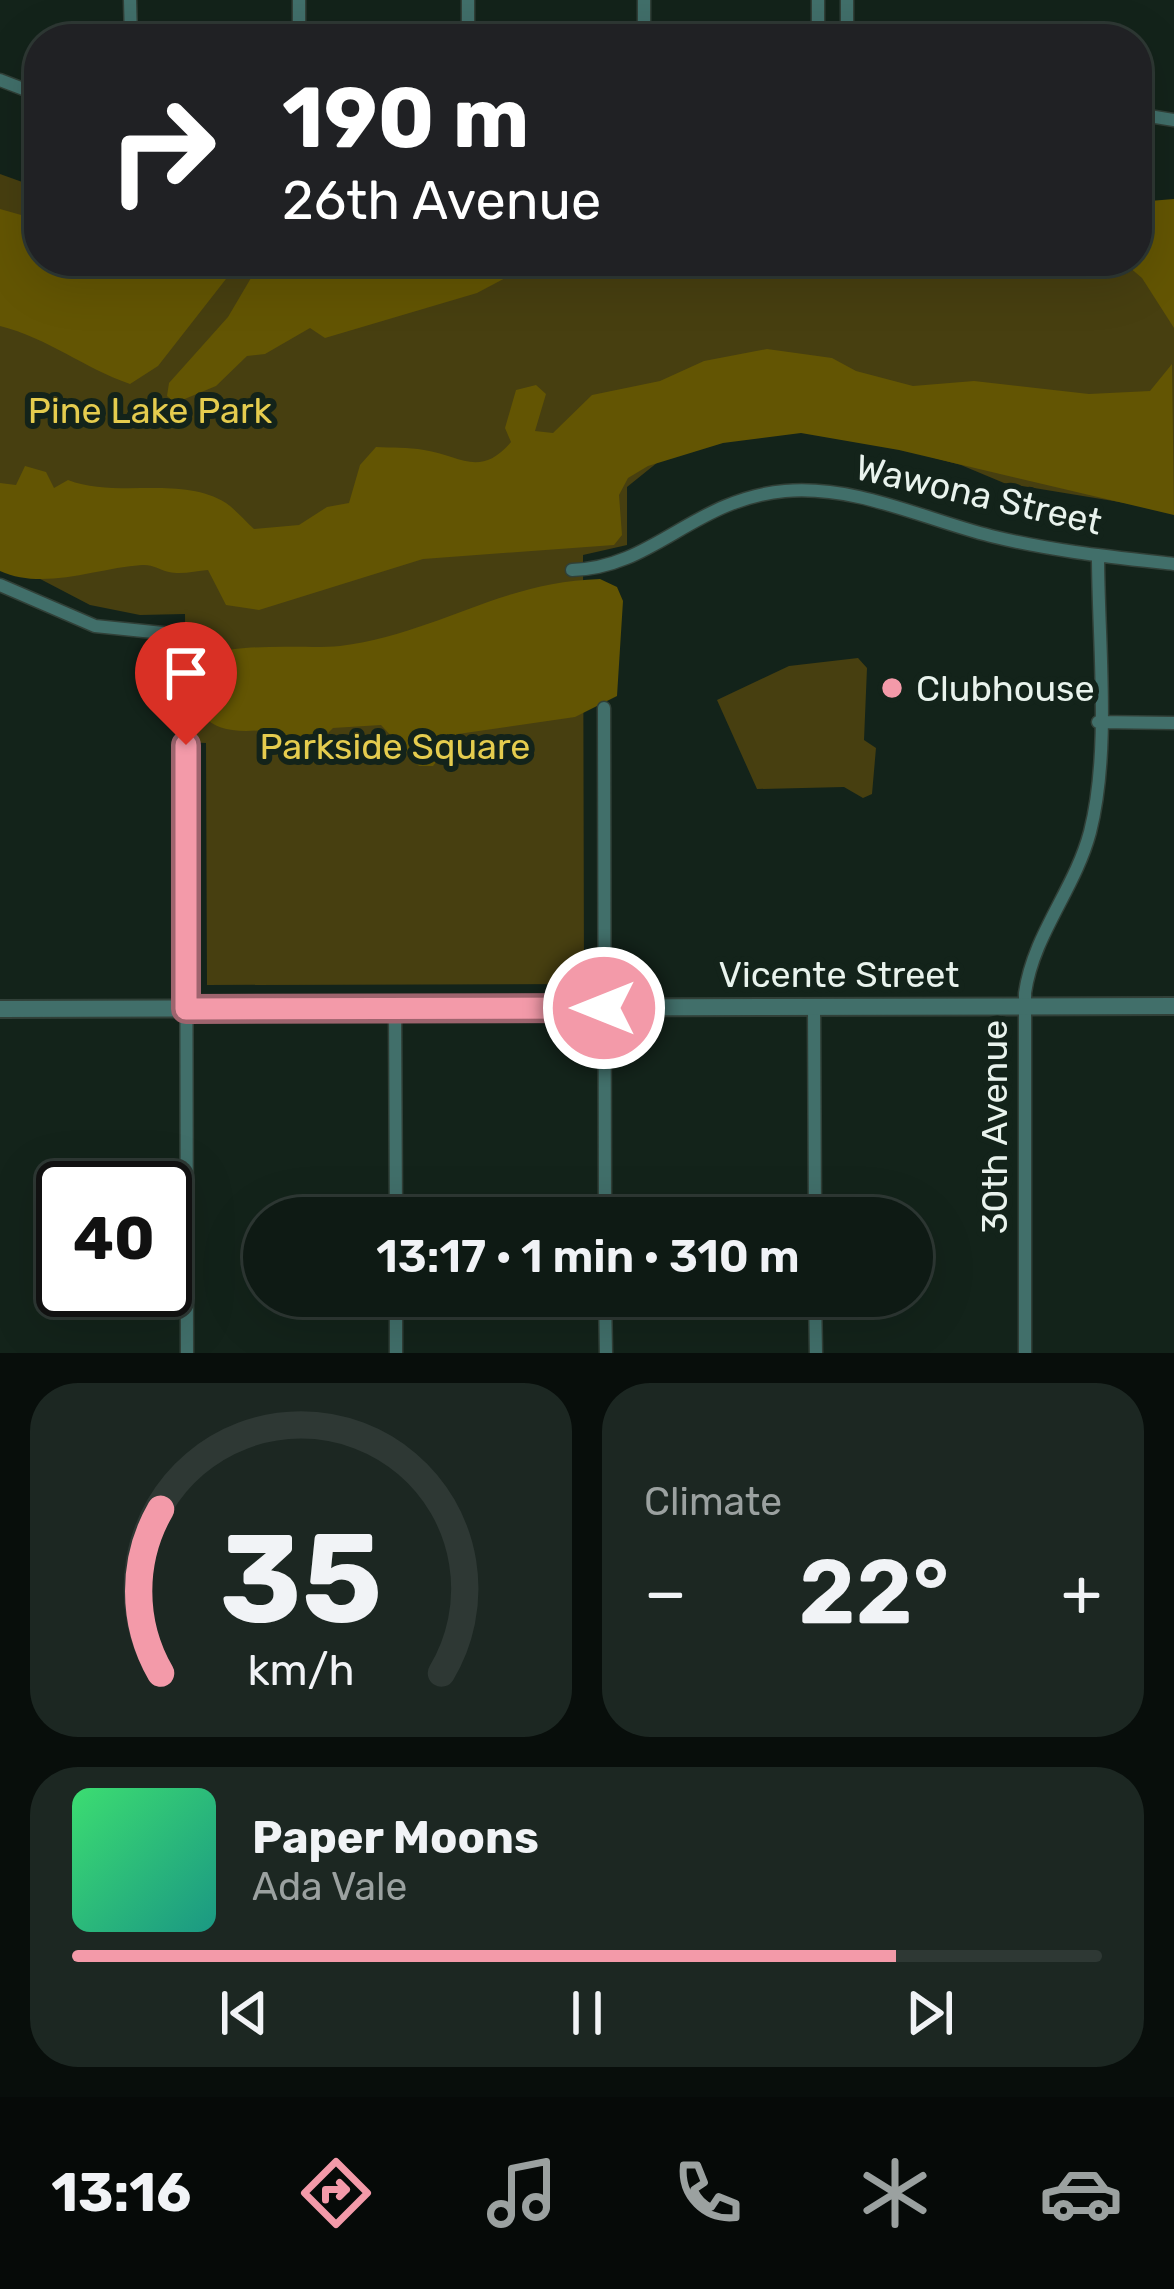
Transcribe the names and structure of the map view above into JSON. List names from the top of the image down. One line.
{"streets":{"street":["Wawona Street","Vicente Street","30th Avenue"]},"crossings":[["Wawona Street","30th Avenue"],["Vicente Street","30th Avenue"]],"parks":["Pine Lake Park","Parkside Square"],"places":["Clubhouse"],"page":{"turn":["190 m","26th Avenue"],"limit":"40","trip":"13:17 · 1 min · 310 m","tile":"Climate","heat":["−","22°","+"],"song":["Paper Moons","Ada Vale"],"tabs":"13:16","gauge":["35","km/h"]}}
